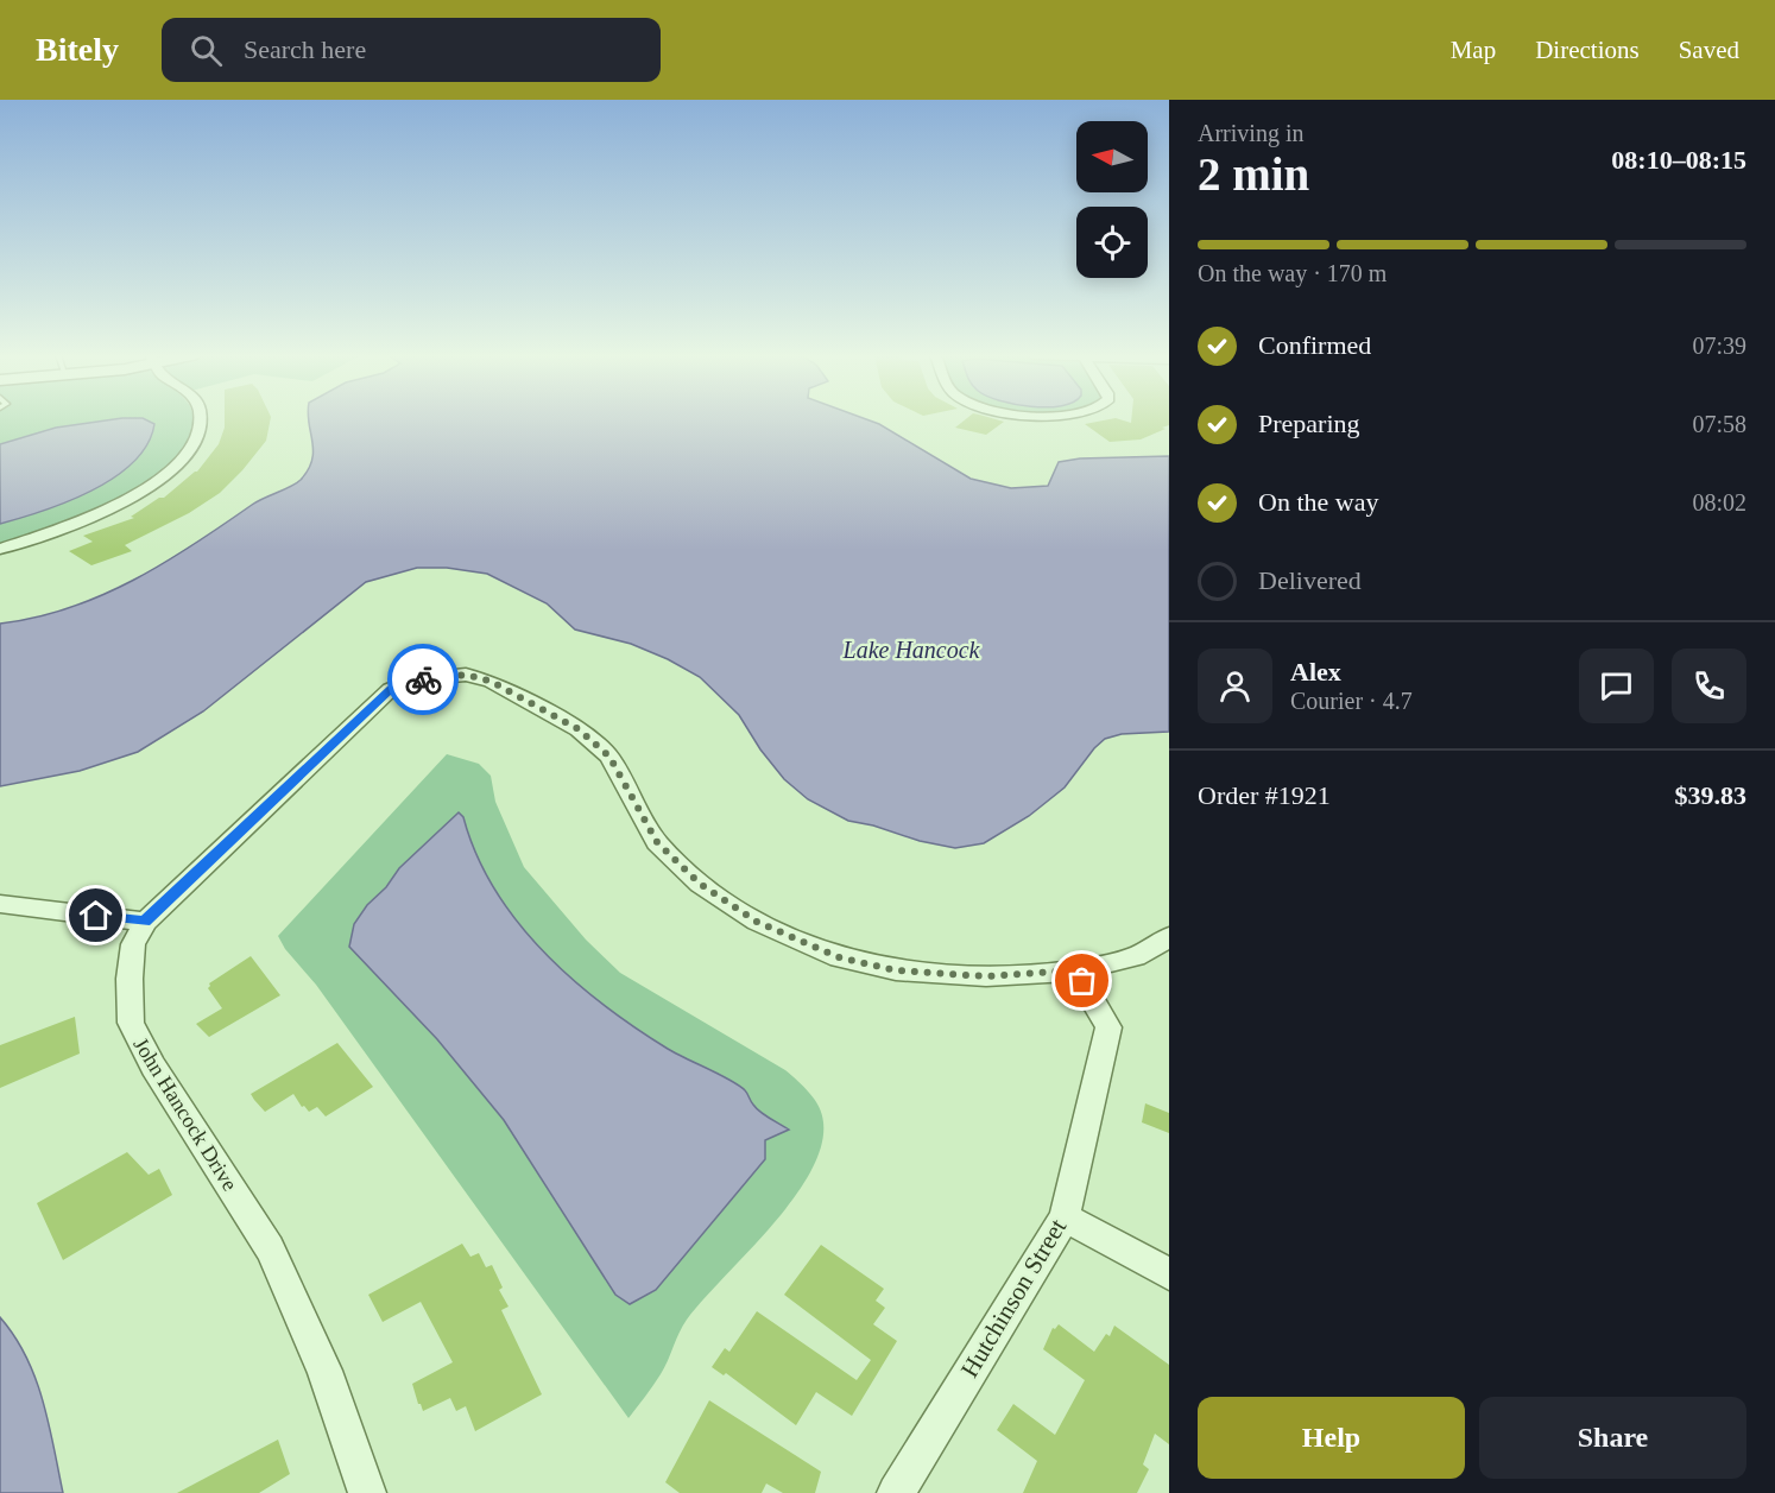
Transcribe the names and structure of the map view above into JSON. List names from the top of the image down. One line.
{"streets":{"street":["John Hancock Drive","Hutchinson Street"]},"crossings":[["John Hancock Drive","Hutchinson Street"]],"water":["Lake Hancock"],"north":"left","page":{"header":"Bitely","search":"Search here","nav":["Map","Directions","Saved"],"heading":["2 min","Arriving in","08:10–08:15"],"panel":["Alex","Courier · 4.7","Order #1921","$39.83"],"bar":"On the way · 170 m","list":[["Confirmed","07:39"],["Preparing","07:58"],["On the way","08:02"],"Delivered"],"buttons":["Help","Share"]}}
